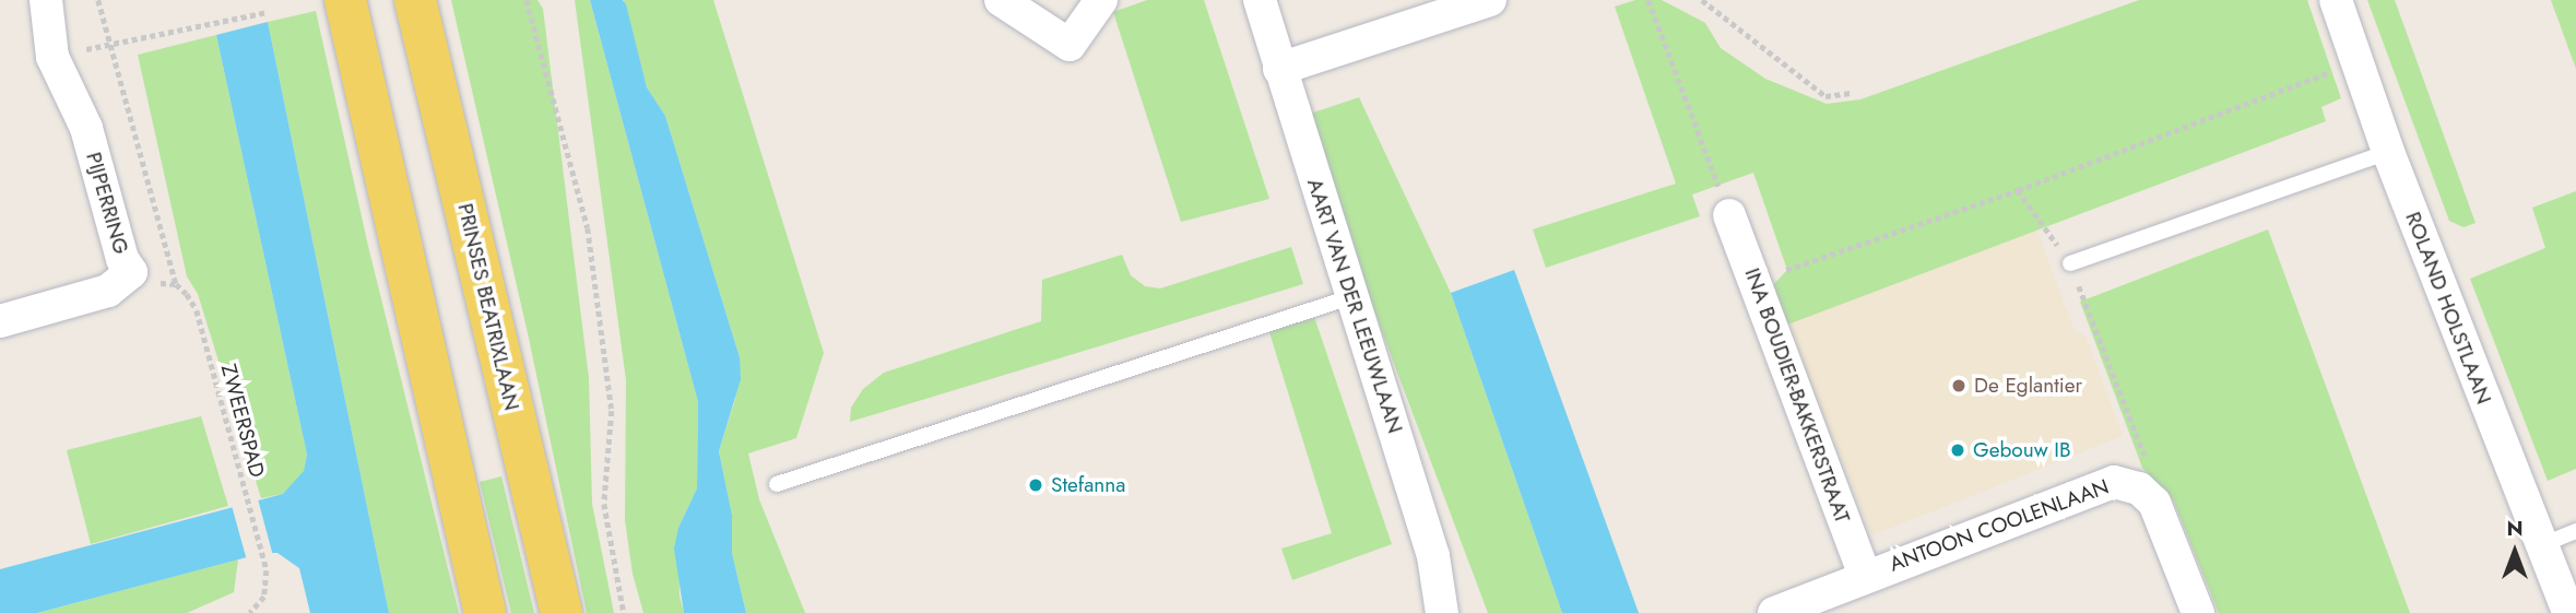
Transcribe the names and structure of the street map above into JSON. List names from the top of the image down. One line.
{"streets":{"main road":["PRINSES BEATRIXLAAN"],"street":["PIJPERRING","AART VAN DER LEEUWLAAN","ROLAND HOLSTLAAN","INA BOUDIER-BAKKERSTRAAT","ANTOON COOLENLAAN"],"path":["ZWEERSPAD"]},"crossings":[["INA BOUDIER-BAKKERSTRAAT","ANTOON COOLENLAAN"]],"places":["De Eglantier","Gebouw IB","Stefanna"],"north":"top"}
